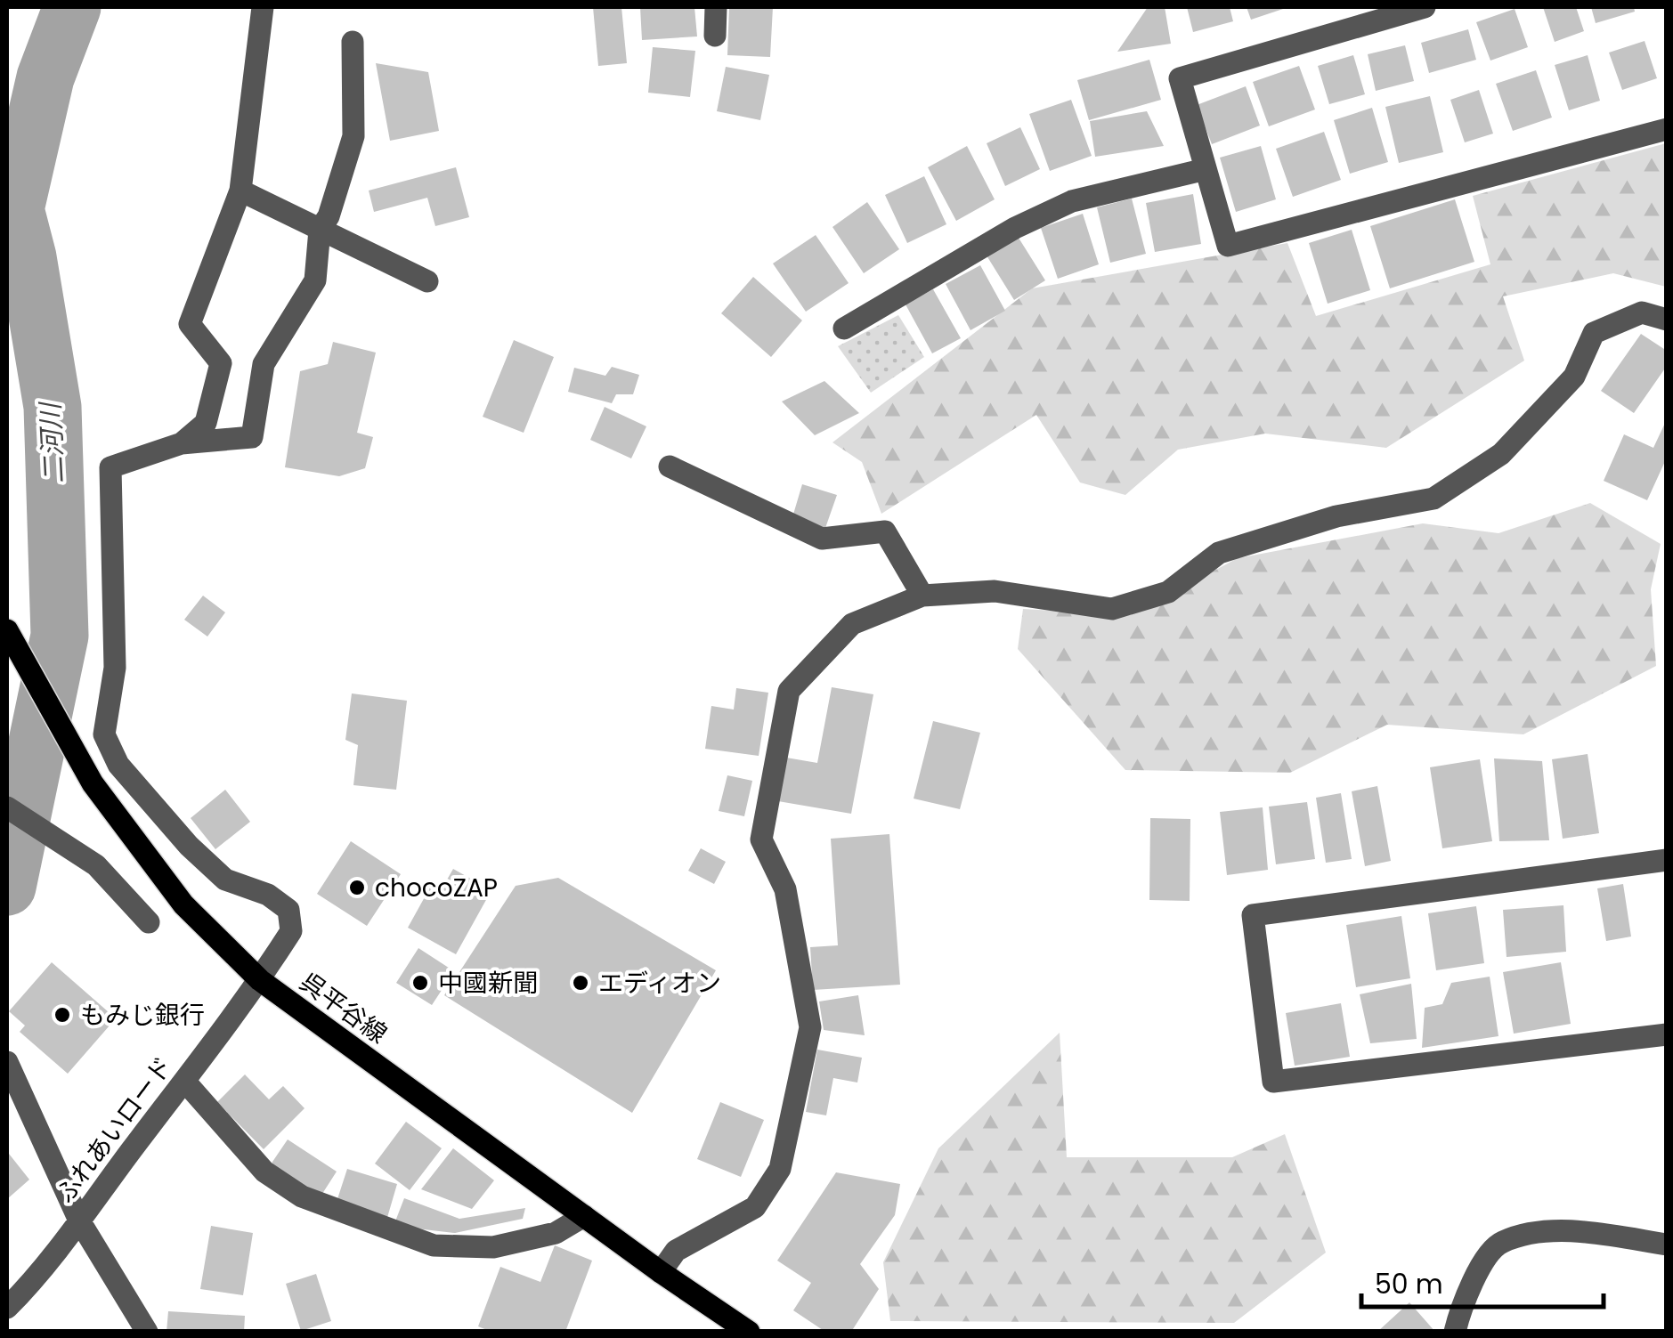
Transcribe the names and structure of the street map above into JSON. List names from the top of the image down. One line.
{"streets":{"main road":["呉平谷線"],"street":["ふれあいロード"]},"crossings":[["呉平谷線","ふれあいロード"]],"water":["二河川"],"places":["chocoZAP","中國新聞","エディオン","もみじ銀行"],"scale_bar":"50 m"}
